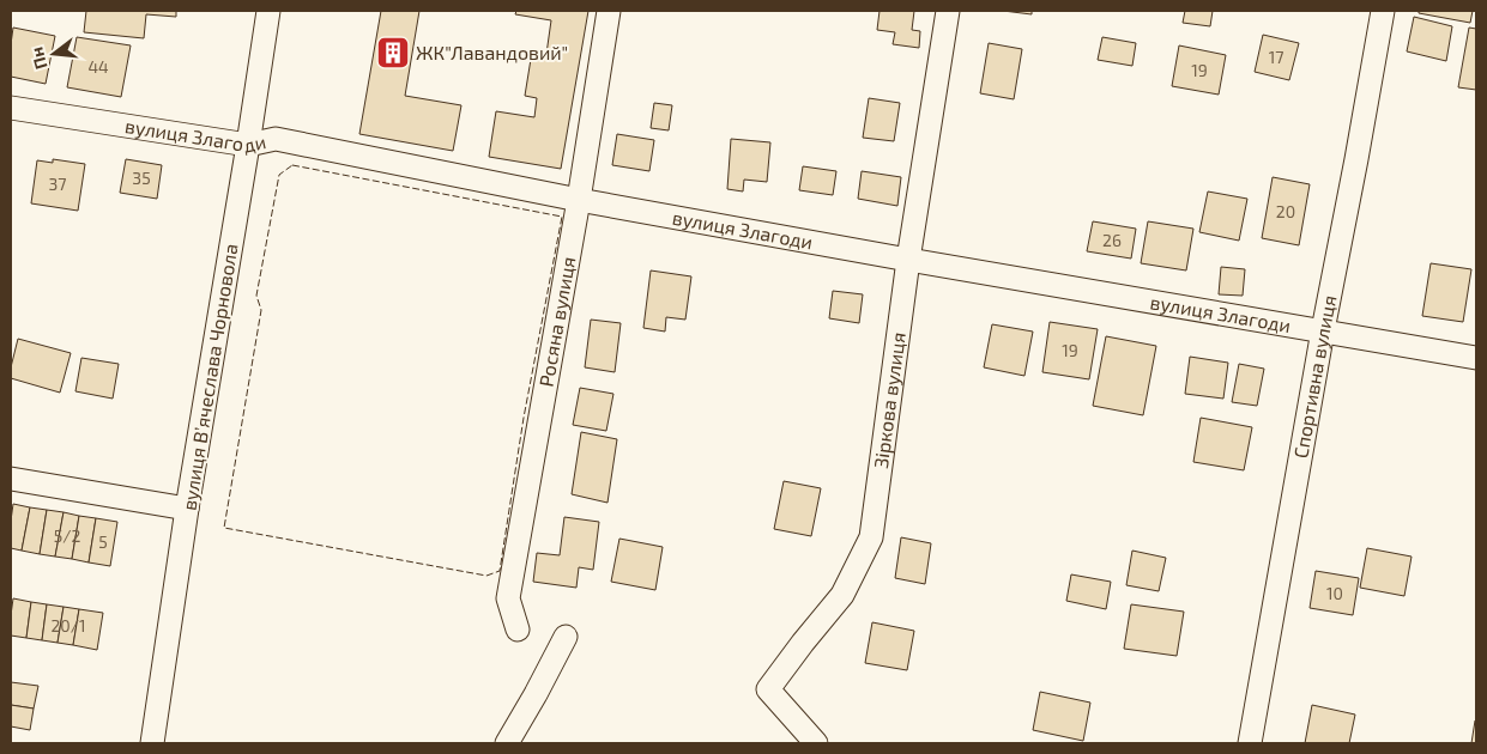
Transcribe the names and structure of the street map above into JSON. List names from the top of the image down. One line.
{"streets":{"street":["вулиця Злагоди","Росяна вулиця","вулиця Вʼячеслава Чорновола","Спортивна вулиця","Зіркова вулиця"]},"crossings":[["вулиця Злагоди","Росяна вулиця"],["вулиця Злагоди","вулиця Вʼячеслава Чорновола"],["вулиця Злагоди","Спортивна вулиця"],["вулиця Злагоди","Зіркова вулиця"]],"places":{"building":["ЖК\"Лавандовий\""]},"house_numbers":["17","44","19","35","37","20","26","19","5/2","5","10","20/1"],"north":"left"}
